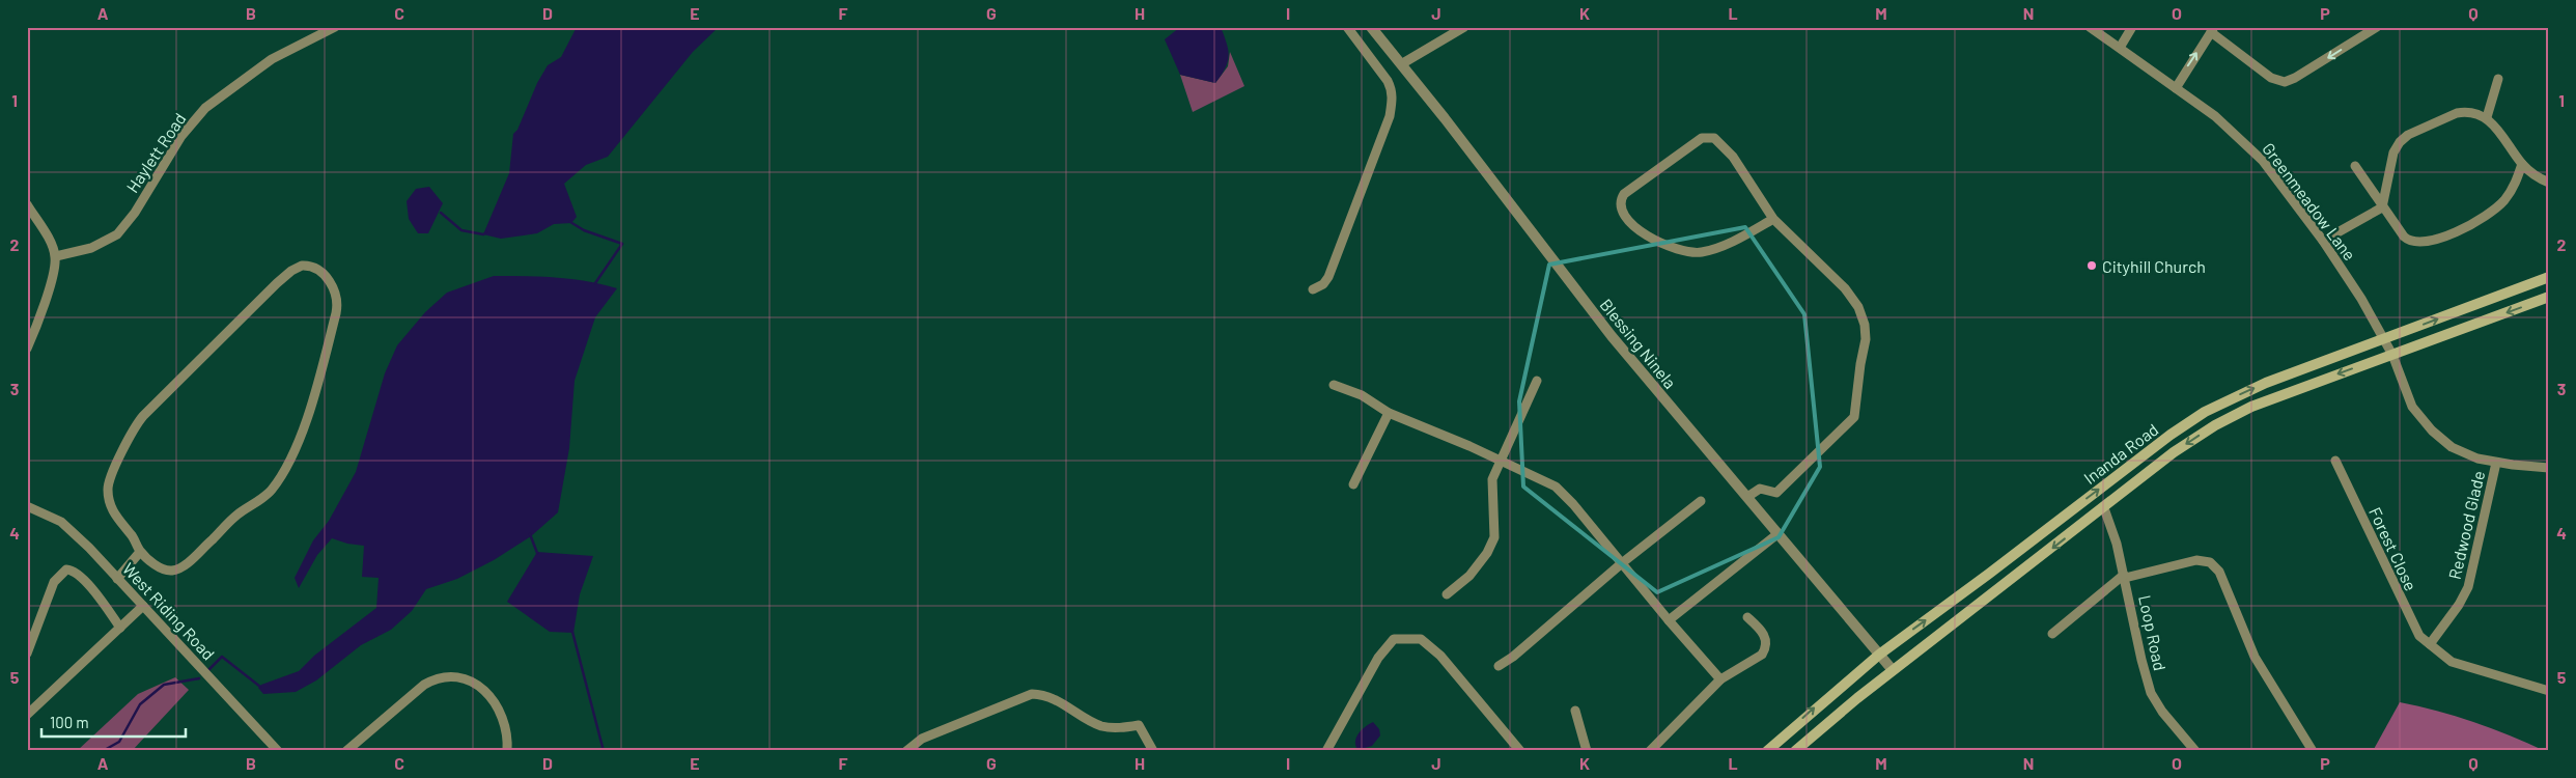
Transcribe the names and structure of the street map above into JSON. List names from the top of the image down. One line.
{"streets":{"main road":["Inanda Road"],"street":["Haylett Road","Greenmeadow Lane","Blessing Ninela","Redwood Glade","Forest Close","West Riding Road","Loop Road"]},"crossings":[["Greenmeadow Lane","Inanda Road"],["Greenmeadow Lane","Redwood Glade"],["Blessing Ninela","Inanda Road"],["Inanda Road","Loop Road"],["Redwood Glade","Forest Close"]],"places":["Cityhill Church"],"scale_bar":"100 m","grid":{"columns":["A","B","C","D","E","F","G","H","I","J","K","L","M","N","O","P","Q"],"rows":["1","2","3","4","5"]}}
